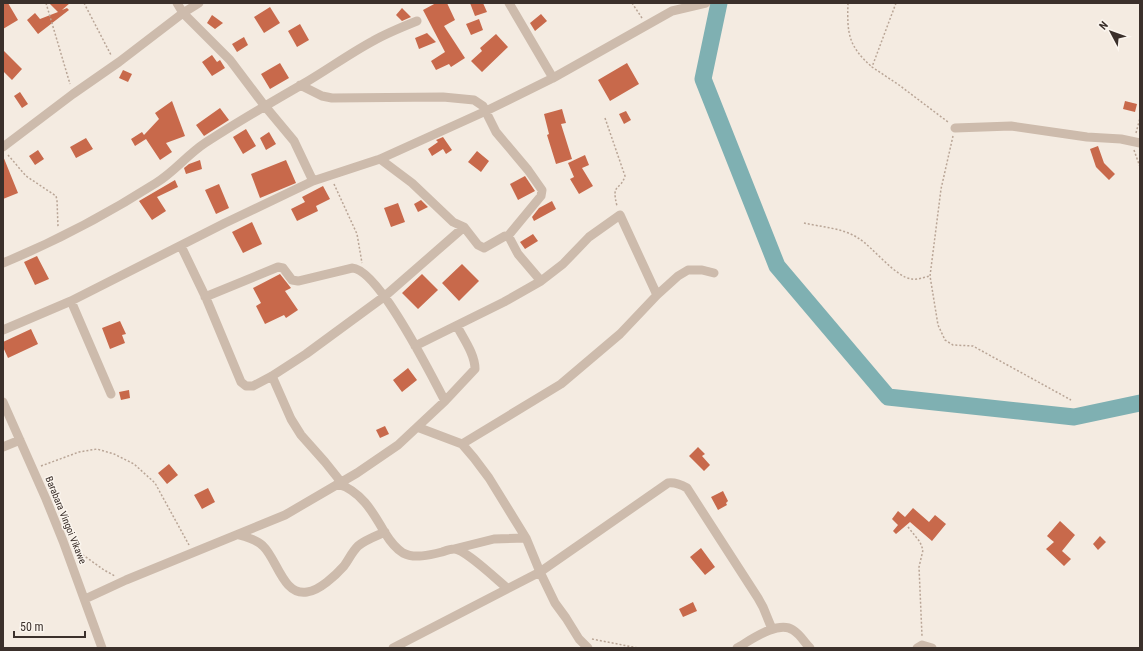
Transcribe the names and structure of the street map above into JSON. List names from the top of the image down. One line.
{"streets":{"street":["Barabara Vingoi Vikawe"]},"scale_bar":"50 m","north":"top left"}
